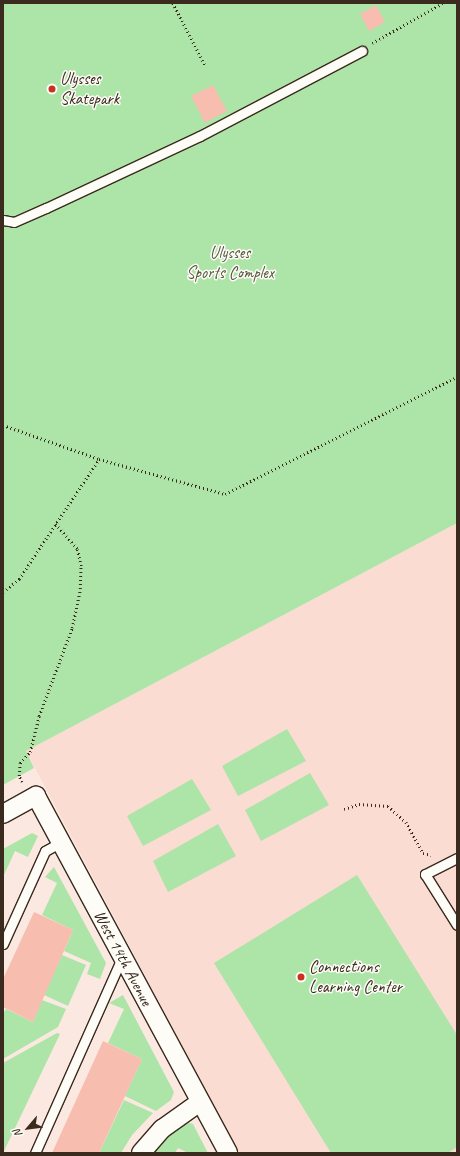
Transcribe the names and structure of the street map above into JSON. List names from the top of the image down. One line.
{"streets":{"street":["West 14th Avenue"]},"parks":["Ulysses Sports Complex"],"places":["Ulysses Skatepark","Connections Learning Center"],"north":"bottom left"}
